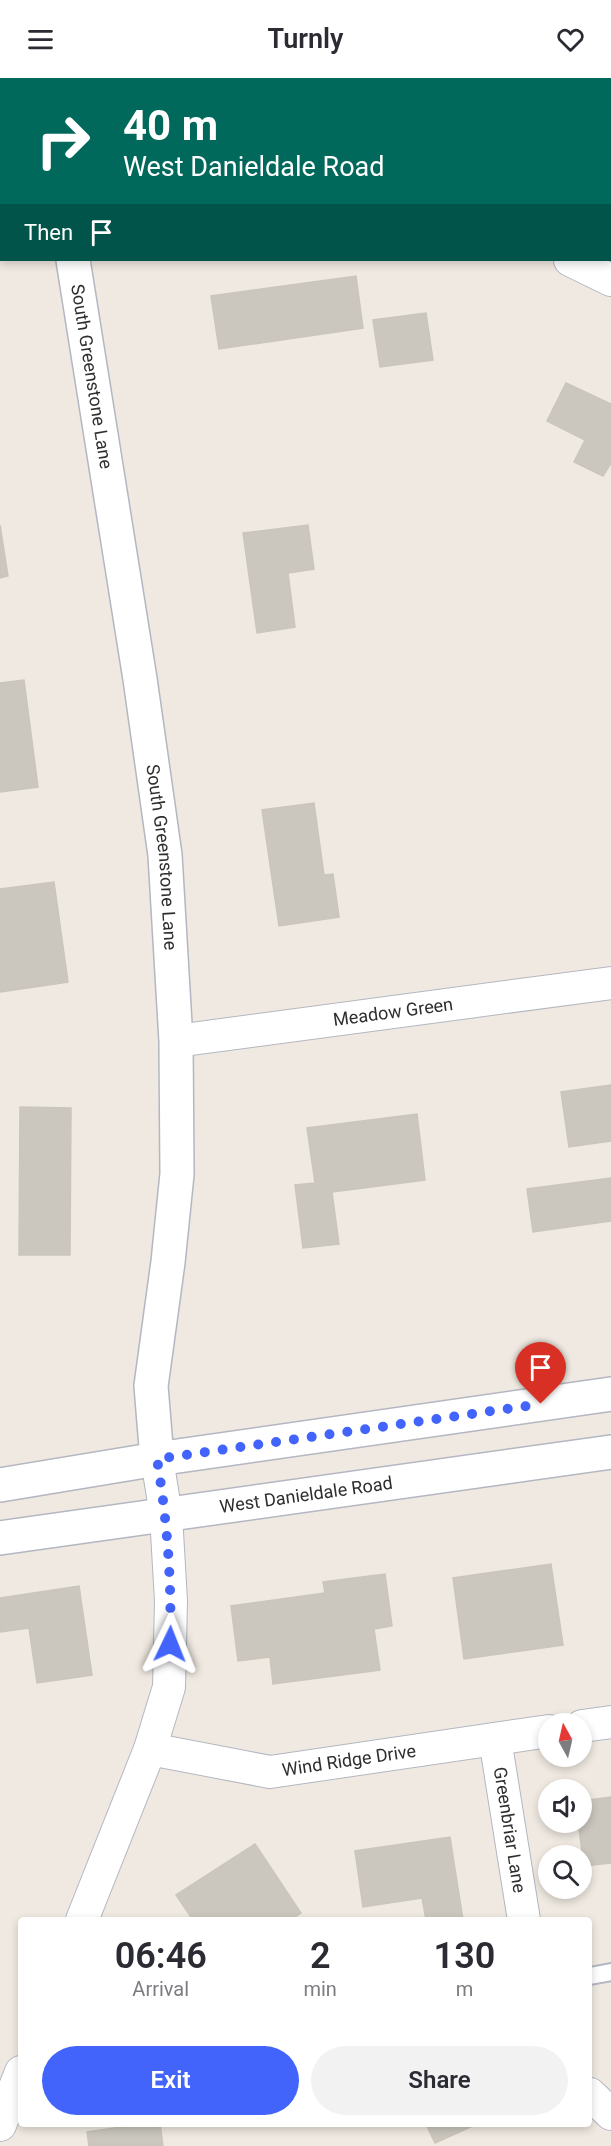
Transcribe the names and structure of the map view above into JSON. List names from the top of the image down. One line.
{"streets":{"main road":["South Greenstone Lane","West Danieldale Road"],"street":["Meadow Green","Wind Ridge Drive","Greenbriar Lane"]},"crossings":[["South Greenstone Lane","Meadow Green"],["Wind Ridge Drive","Greenbriar Lane"]],"north":"top","page":{"header":"Turnly","turn":["40 m","West Danieldale Road"],"then":"Then","eta":["06:46","Arrival","2","min","130","m"],"buttons":["Exit","Share"]}}
